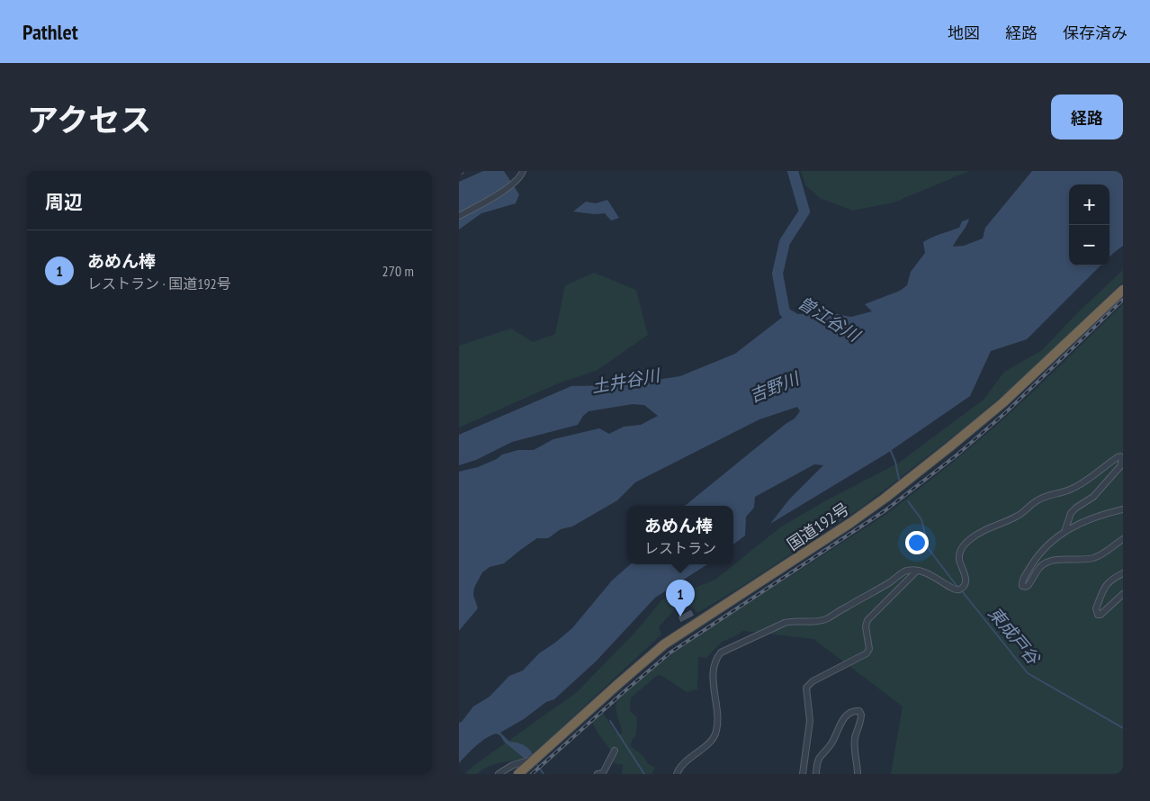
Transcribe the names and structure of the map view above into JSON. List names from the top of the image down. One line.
{"streets":{"highway":["国道192号"]},"water":["曽江谷川","土井谷川","吉野川","東成戸谷"],"page":{"header":"Pathlet","nav":["地図","経路","保存済み"],"title":"アクセス","buttons":"経路","heading":"周辺","map_buttons":["+","−"],"list":[{"mark":"1","name":"あめん棒","note":"レストラン · 国道192号","value":"270 m"}],"popup":["あめん棒","レストラン"],"pins":"1"}}
